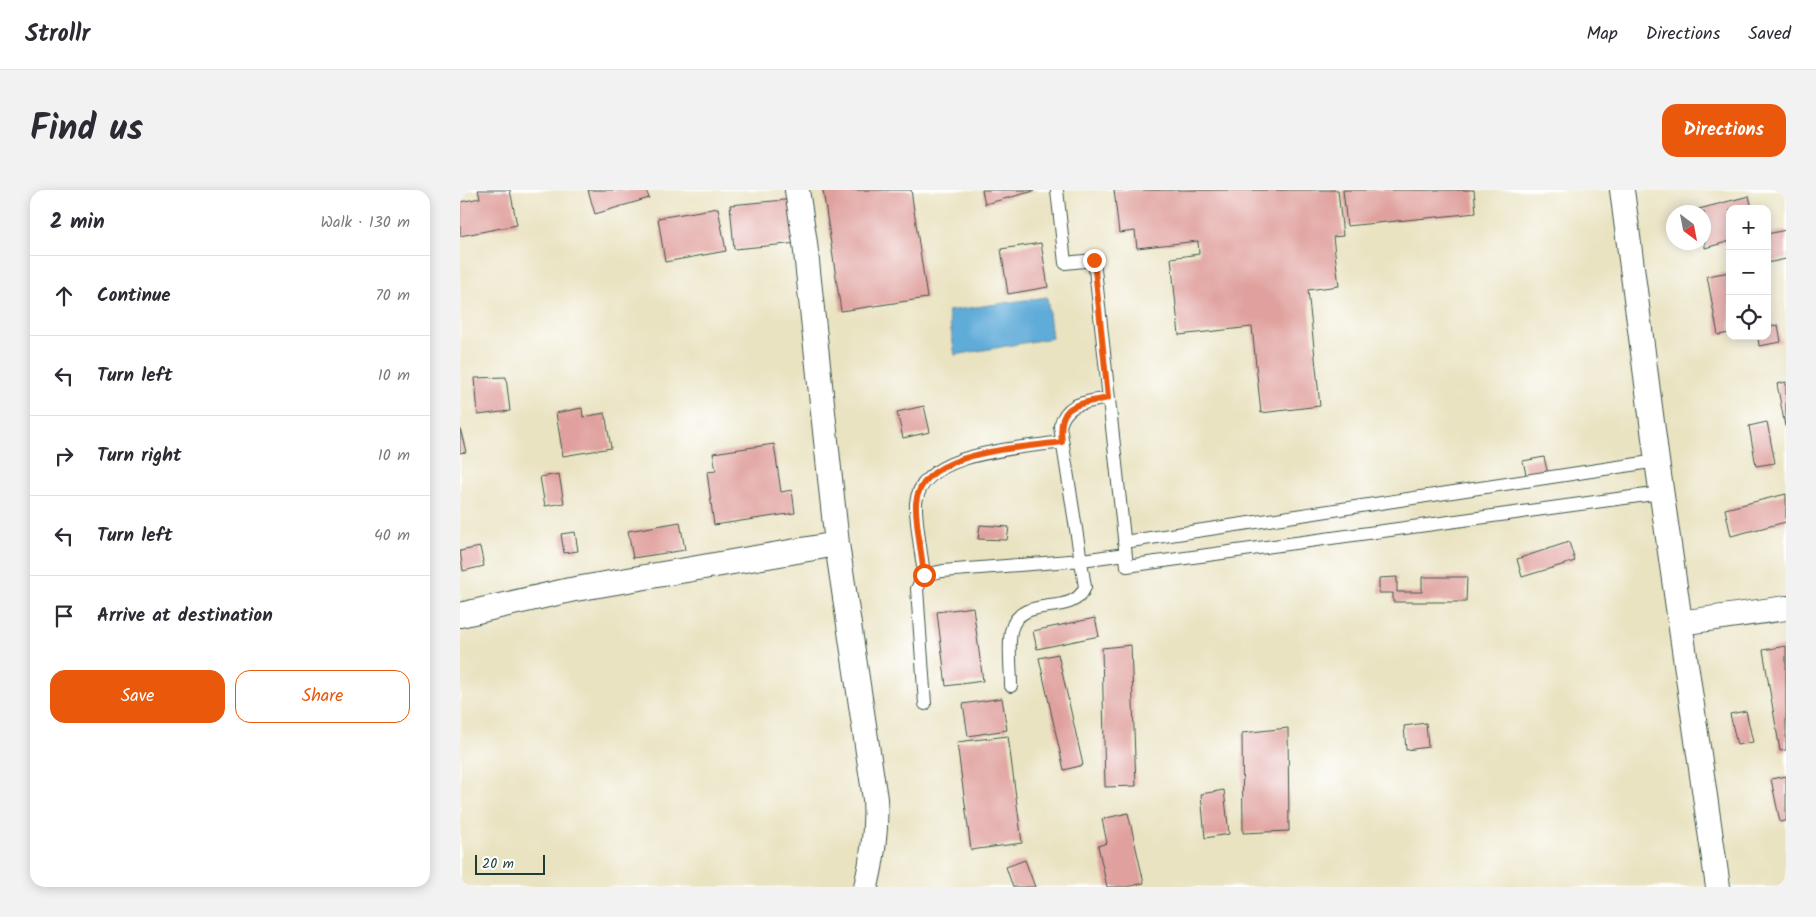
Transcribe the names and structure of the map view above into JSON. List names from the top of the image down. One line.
{"scale_bar":"20 m","north":"bottom right","page":{"header":"Strollr","nav":["Map","Directions","Saved"],"title":"Find us","buttons":["Directions",["Save","Share"]],"heading":["2 min","Walk · 130 m"],"map_buttons":["+","−"],"list":[["Continue","70 m"],["Turn left","10 m"],["Turn right","10 m"],["Turn left","40 m"],"Arrive at destination"],"scale":"20 m"}}
